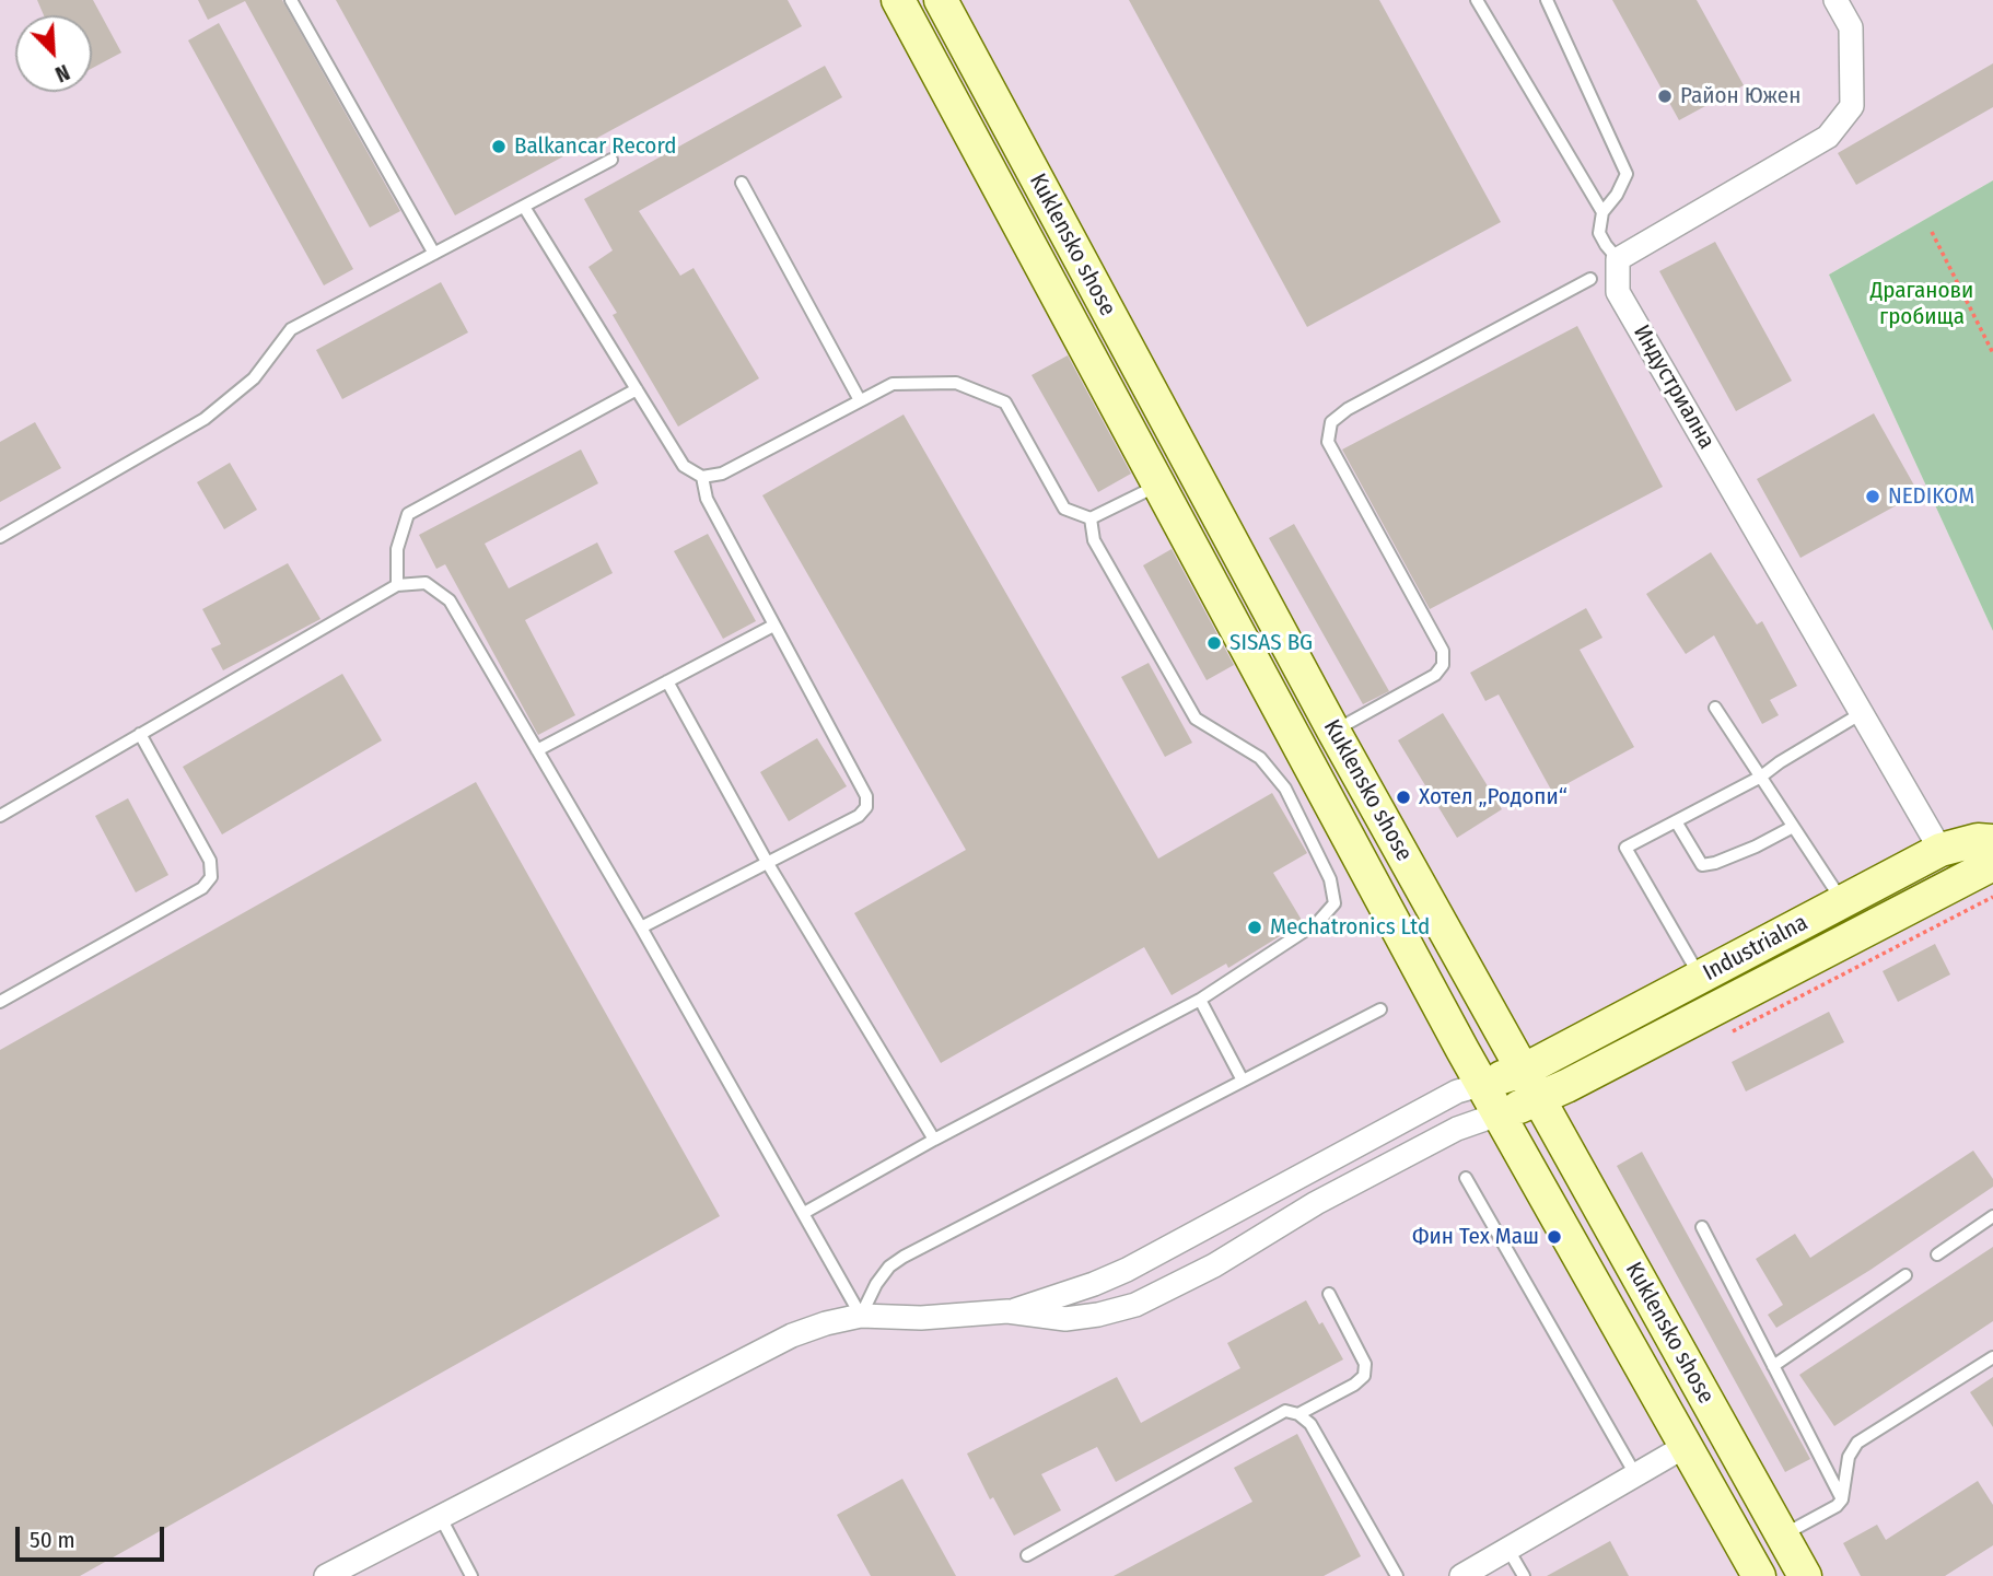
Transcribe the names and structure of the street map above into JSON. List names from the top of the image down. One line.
{"streets":{"main road":["Kuklensko shose","Industrialna"],"street":["Индустриална"]},"crossings":[["Kuklensko shose","Industrialna"],["Индустриална","Industrialna"]],"parks":["Драганови гробища"],"places":["Район Южен","Balkancar Record","NEDIKOM","SISAS BG","Хотел „Родопи“","Mechatronics Ltd","Фин Тех Маш"],"scale_bar":"50 m","north":"bottom right"}
